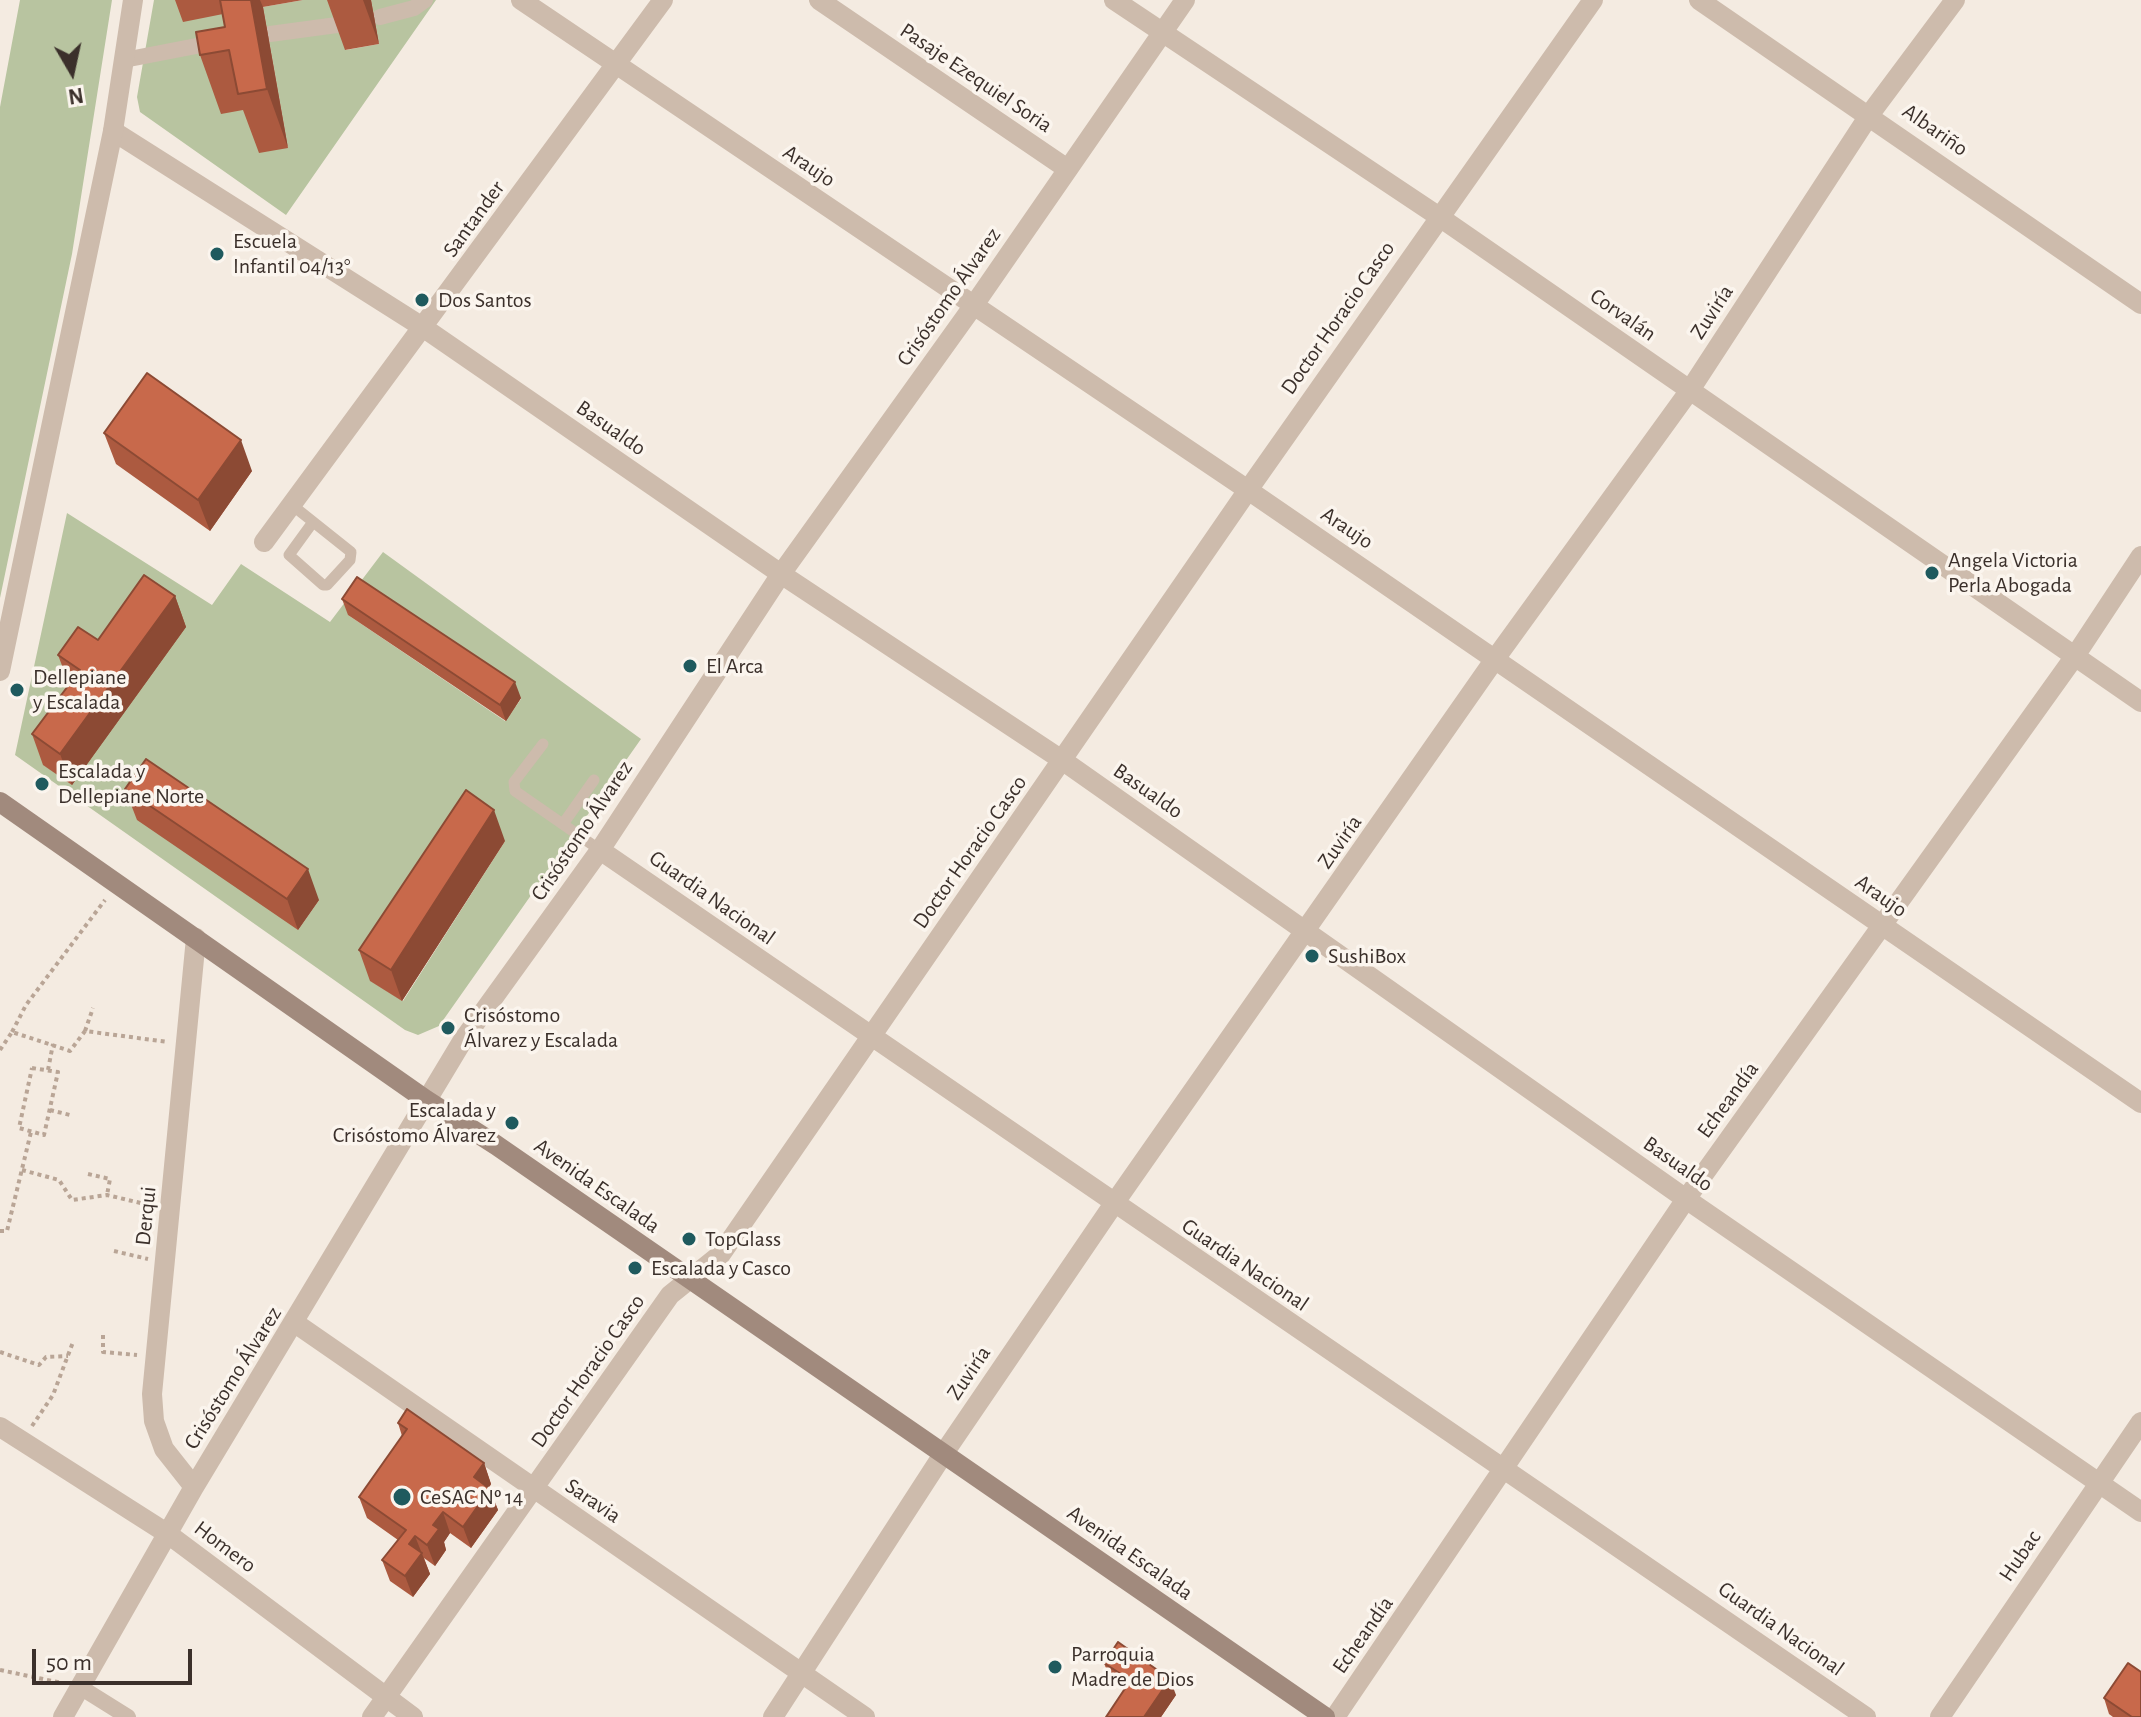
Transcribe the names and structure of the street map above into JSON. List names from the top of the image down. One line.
{"streets":{"main road":["Avenida Escalada"],"street":["Pasaje Ezequiel Soria","Albariño","Araujo","Santander","Crisóstomo Álvarez","Zuviría","Corvalán","Doctor Horacio Casco","Basualdo","Guardia Nacional","Echeandía","Derqui","Saravia","Homero","Hubac"]},"crossings":[["Pasaje Ezequiel Soria","Crisóstomo Álvarez"],["Albariño","Zuviría"],["Araujo","Santander"],["Araujo","Crisóstomo Álvarez"],["Araujo","Zuviría"],["Araujo","Doctor Horacio Casco"],["Araujo","Echeandía"],["Santander","Basualdo"],["Crisóstomo Álvarez","Corvalán"],["Crisóstomo Álvarez","Basualdo"],["Crisóstomo Álvarez","Guardia Nacional"],["Crisóstomo Álvarez","Avenida Escalada"],["Crisóstomo Álvarez","Derqui"],["Crisóstomo Álvarez","Saravia"],["Crisóstomo Álvarez","Homero"],["Zuviría","Corvalán"],["Zuviría","Basualdo"],["Zuviría","Guardia Nacional"],["Zuviría","Avenida Escalada"],["Zuviría","Saravia"],["Corvalán","Doctor Horacio Casco"],["Corvalán","Echeandía"],["Doctor Horacio Casco","Basualdo"],["Doctor Horacio Casco","Guardia Nacional"],["Doctor Horacio Casco","Avenida Escalada"],["Doctor Horacio Casco","Saravia"],["Doctor Horacio Casco","Homero"],["Basualdo","Echeandía"],["Basualdo","Hubac"],["Guardia Nacional","Echeandía"],["Avenida Escalada","Derqui"]],"places":["Escuela Infantil 04/13°","Dos Santos","Angela Victoria Perla Abogada","El Arca","Dellepiane y Escalada","Escalada y Dellepiane Norte","SushiBox","Crisóstomo Álvarez y Escalada","Escalada y Crisóstomo Álvarez","TopGlass","Escalada y Casco","CeSAC Nº 14","Parroquia Madre de Dios"],"scale_bar":"50 m","north":"bottom"}
